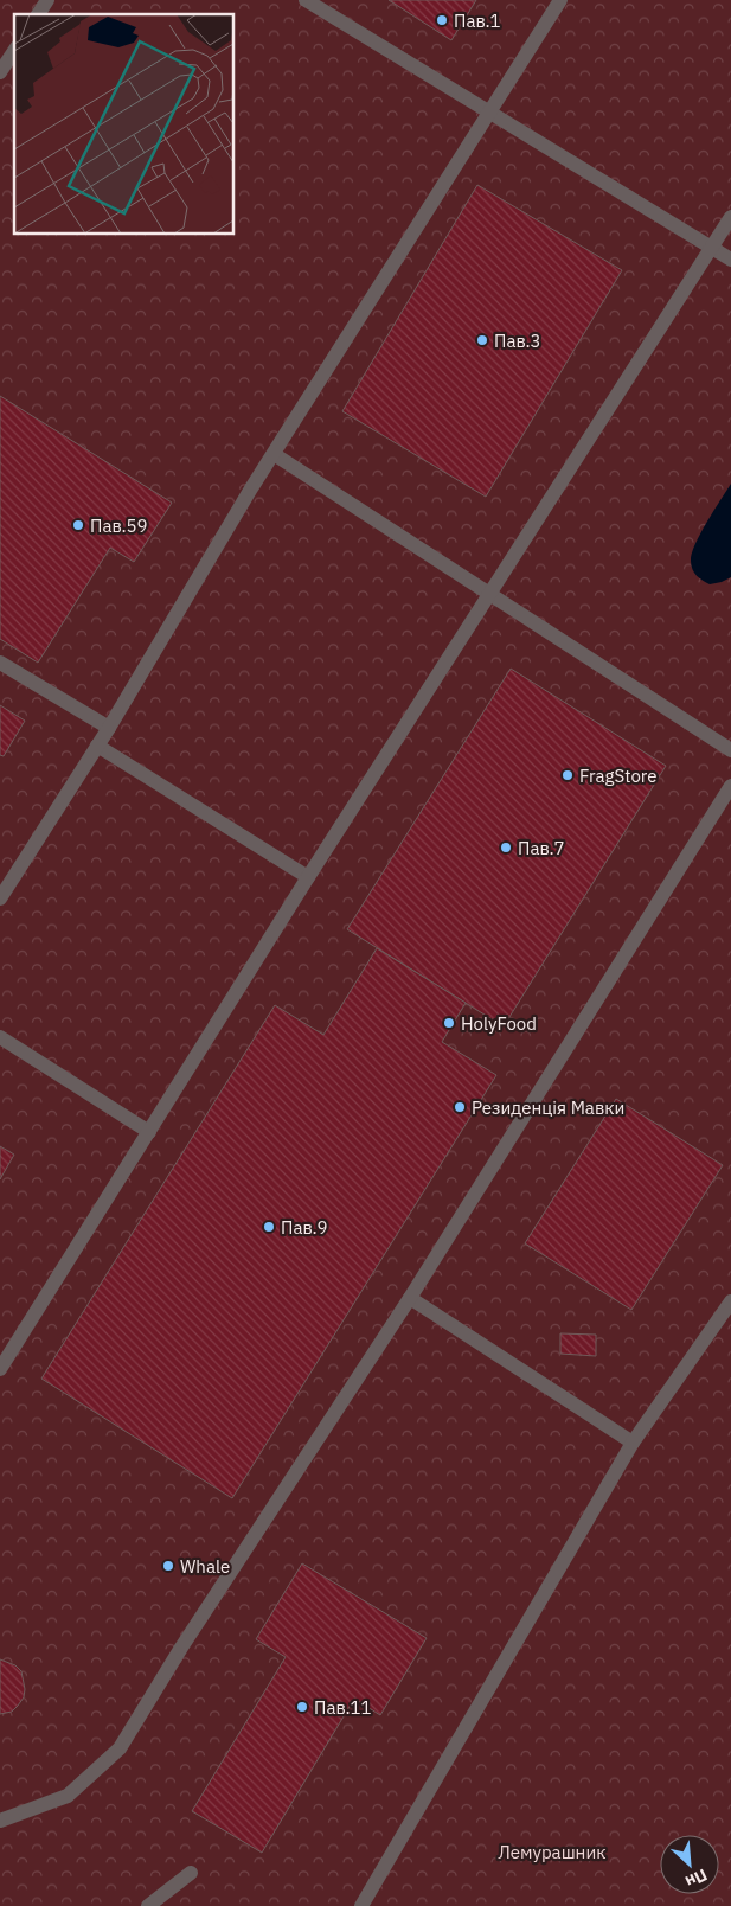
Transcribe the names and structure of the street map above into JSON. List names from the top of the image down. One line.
{"parks":["Лемурашник"],"places":["Пав.1","Пав.3","Пав.59","FragStore","Пав.7","HolyFood","Резиденція Мавки","Пав.9","Whale","Пав.11"],"north":"bottom right"}
